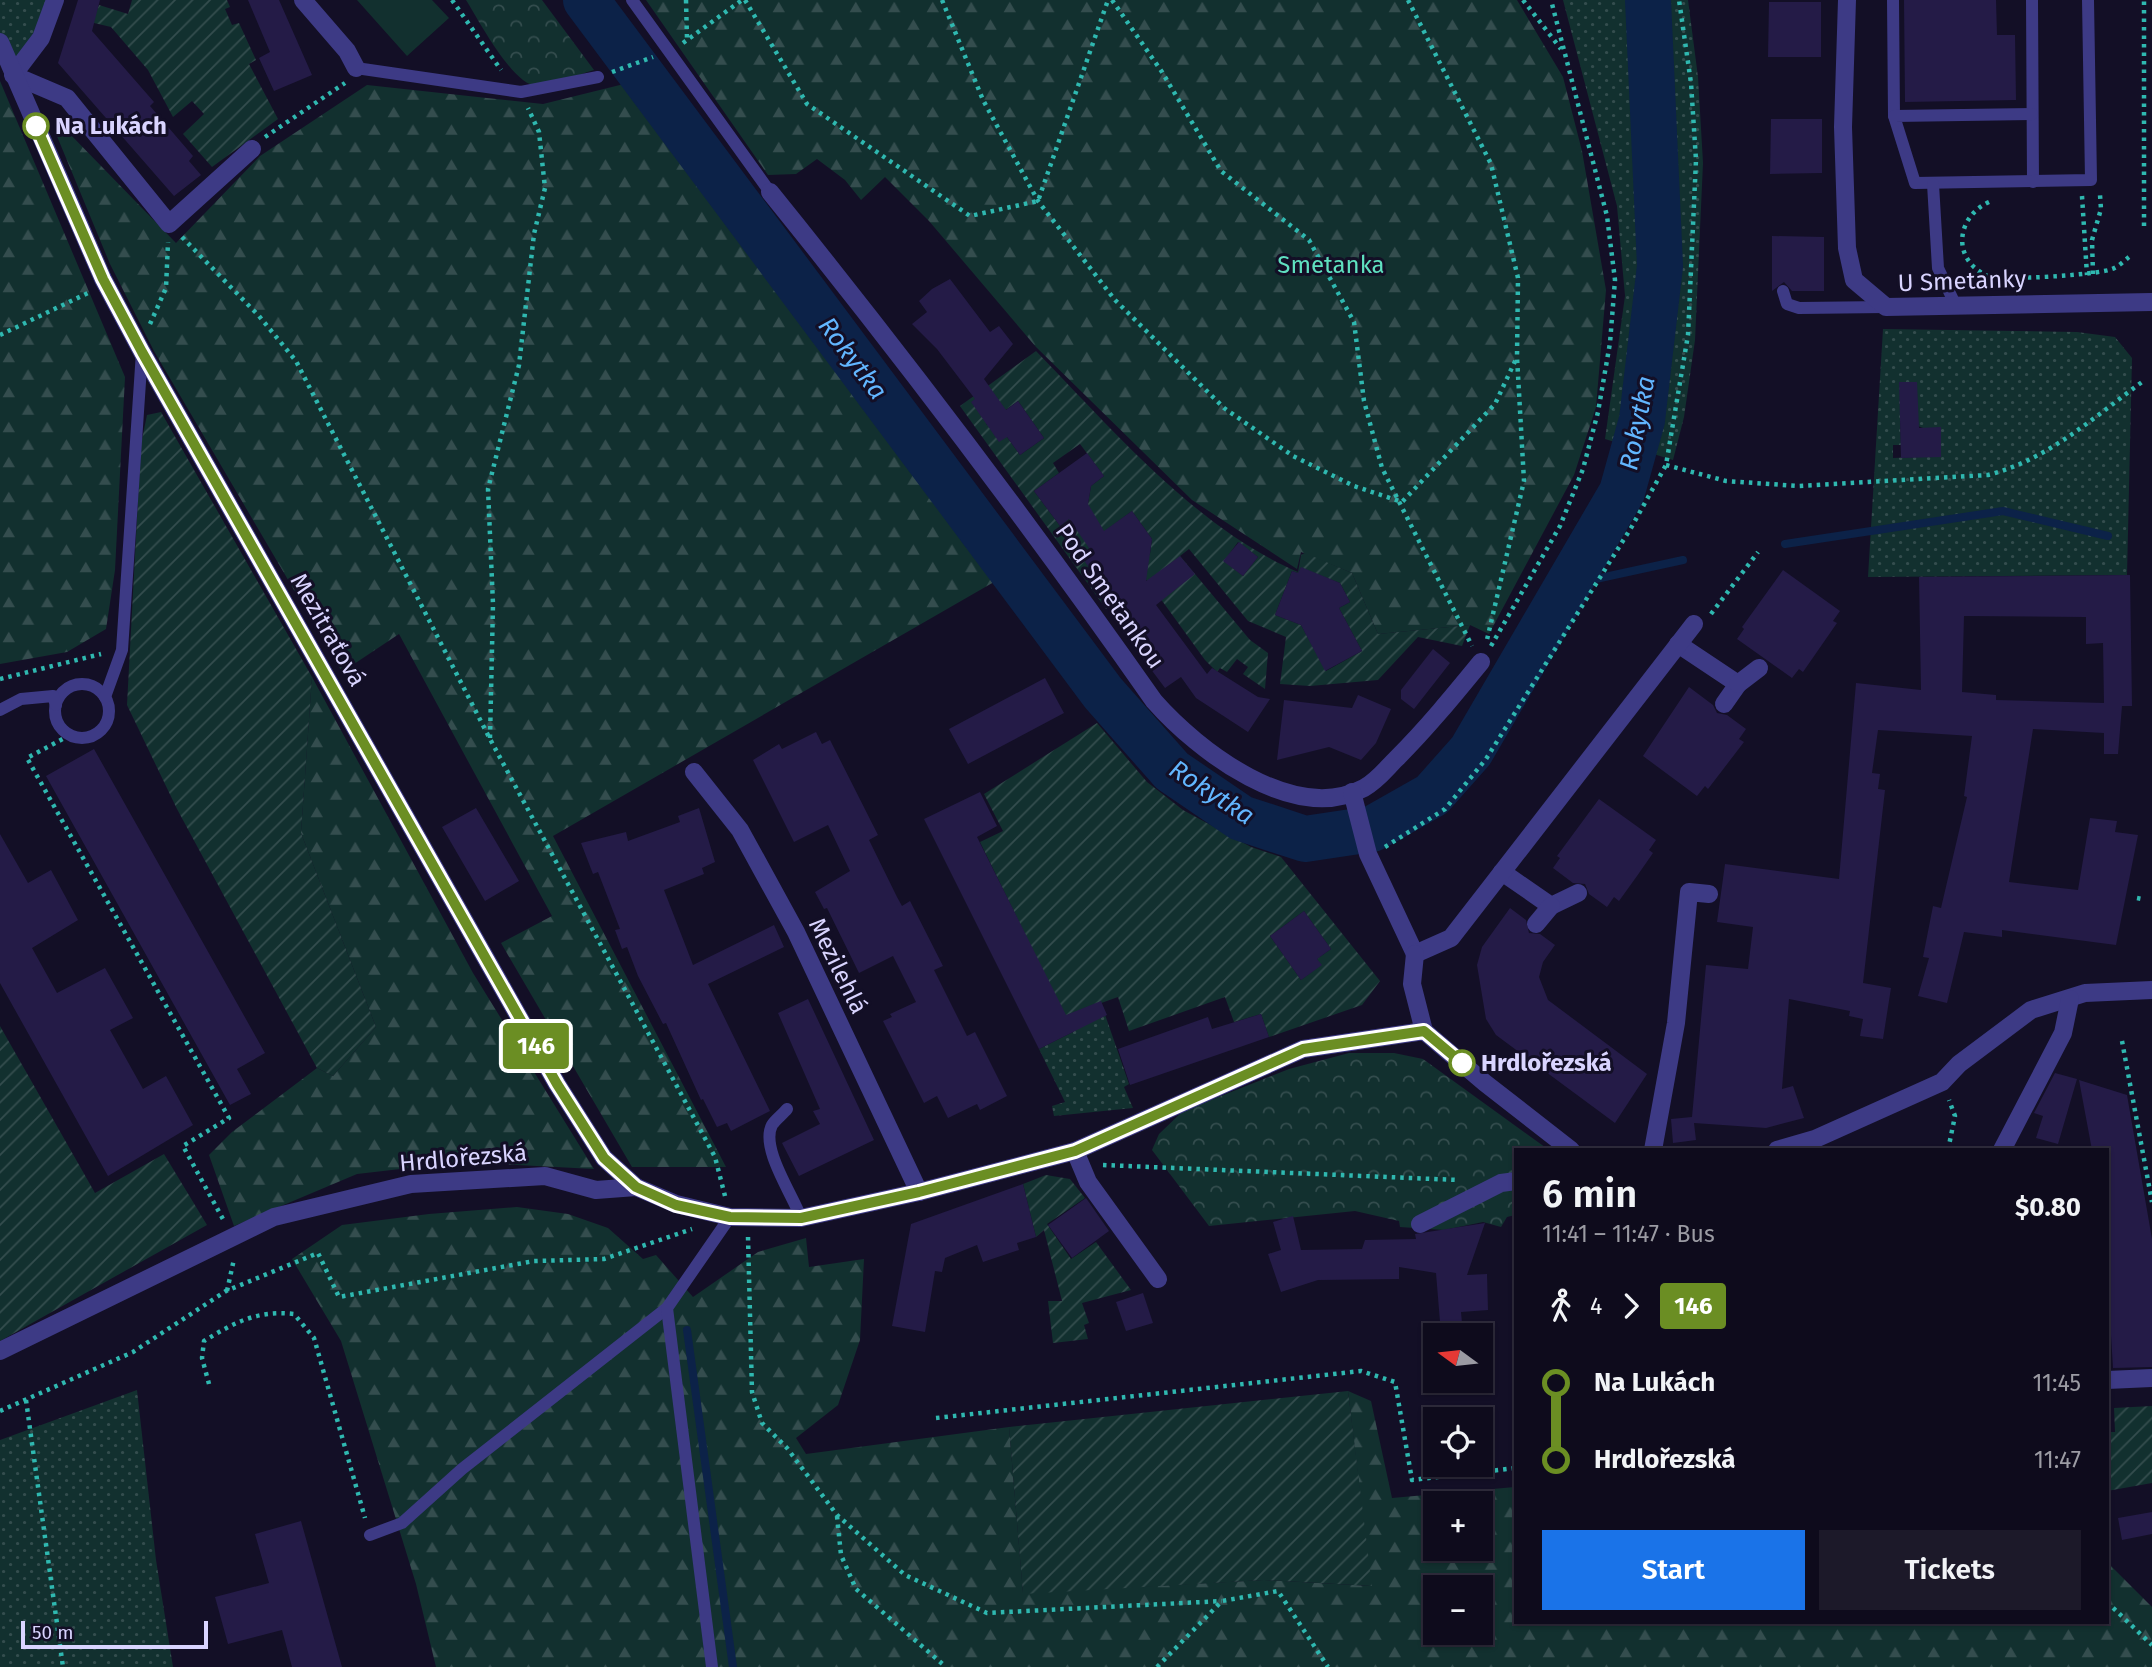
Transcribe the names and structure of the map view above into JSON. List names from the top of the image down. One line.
{"streets":{"street":["U Smetanky","Pod Smetankou","Mezitraťová","Mezilehlá","Hrdlořezská"]},"crossings":[["Mezitraťová","Hrdlořezská"],["Mezilehlá","Hrdlořezská"]],"water":["Rokytka"],"parks":["Smetanka"],"places":["Na Lukách","Hrdlořezská"],"lines":["bus line 146"],"scale_bar":"50 m","north":"left","page":{"on_map":"146","heading":["6 min","11:41 – 11:47 · Bus","$0.80"],"legs":["4","146"],"map_buttons":["+","−"],"list":[{"name":"Na Lukách","value":"11:45"},{"name":"Hrdlořezská","value":"11:47"}],"buttons":["Start","Tickets"],"scale":"50 m"}}
